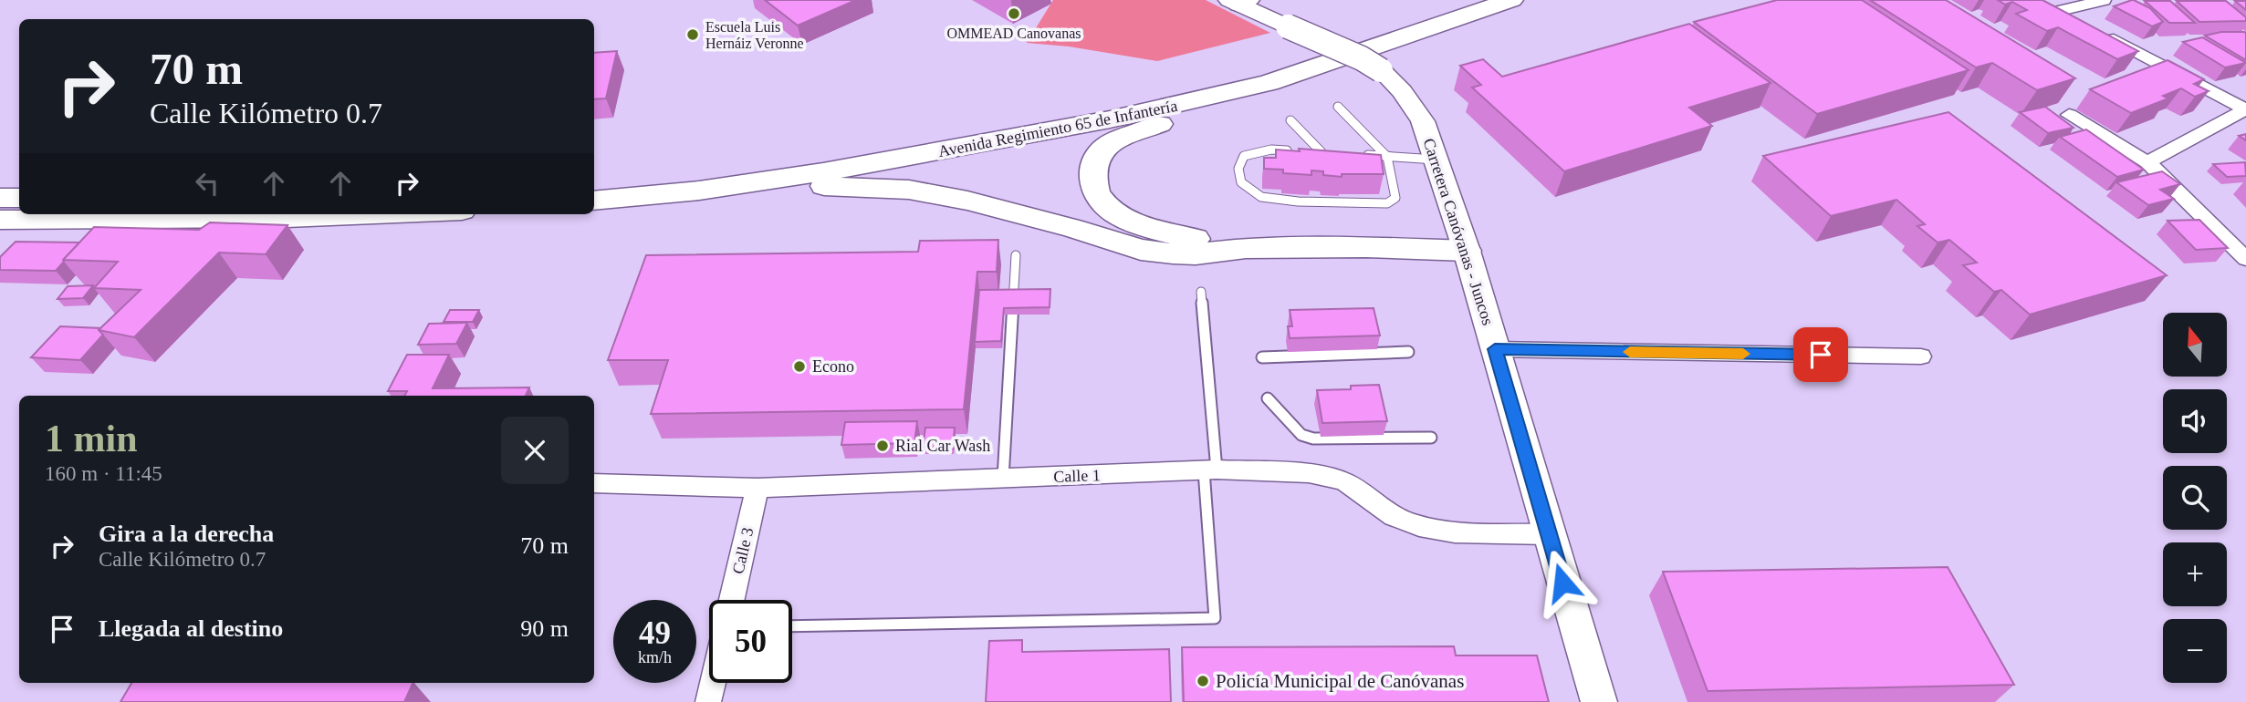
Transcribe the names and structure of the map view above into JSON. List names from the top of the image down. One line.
{"streets":{"main road":["Avenida Regimiento 65 de Infantería","Carretera Canóvanas - Juncos"],"street":["Calle 1","Calle 3"]},"crossings":[["Carretera Canóvanas - Juncos","Calle 1"],["Calle 1","Calle 3"]],"places":["OMMEAD Canovanas","Escuela Luis Hernáiz Veronne","Econo","Rial Car Wash","Policía Municipal de Canóvanas"],"north":"top","page":{"turn":["70 m","Calle Kilómetro 0.7"],"map_buttons":["+","−"],"heading":["1 min","160 m · 11:45"],"list":[{"name":"Gira a la derecha","note":"Calle Kilómetro 0.7","value":"70 m"},{"name":"Llegada al destino","value":"90 m"}],"speed":"49 km/h","limit":"50"}}
